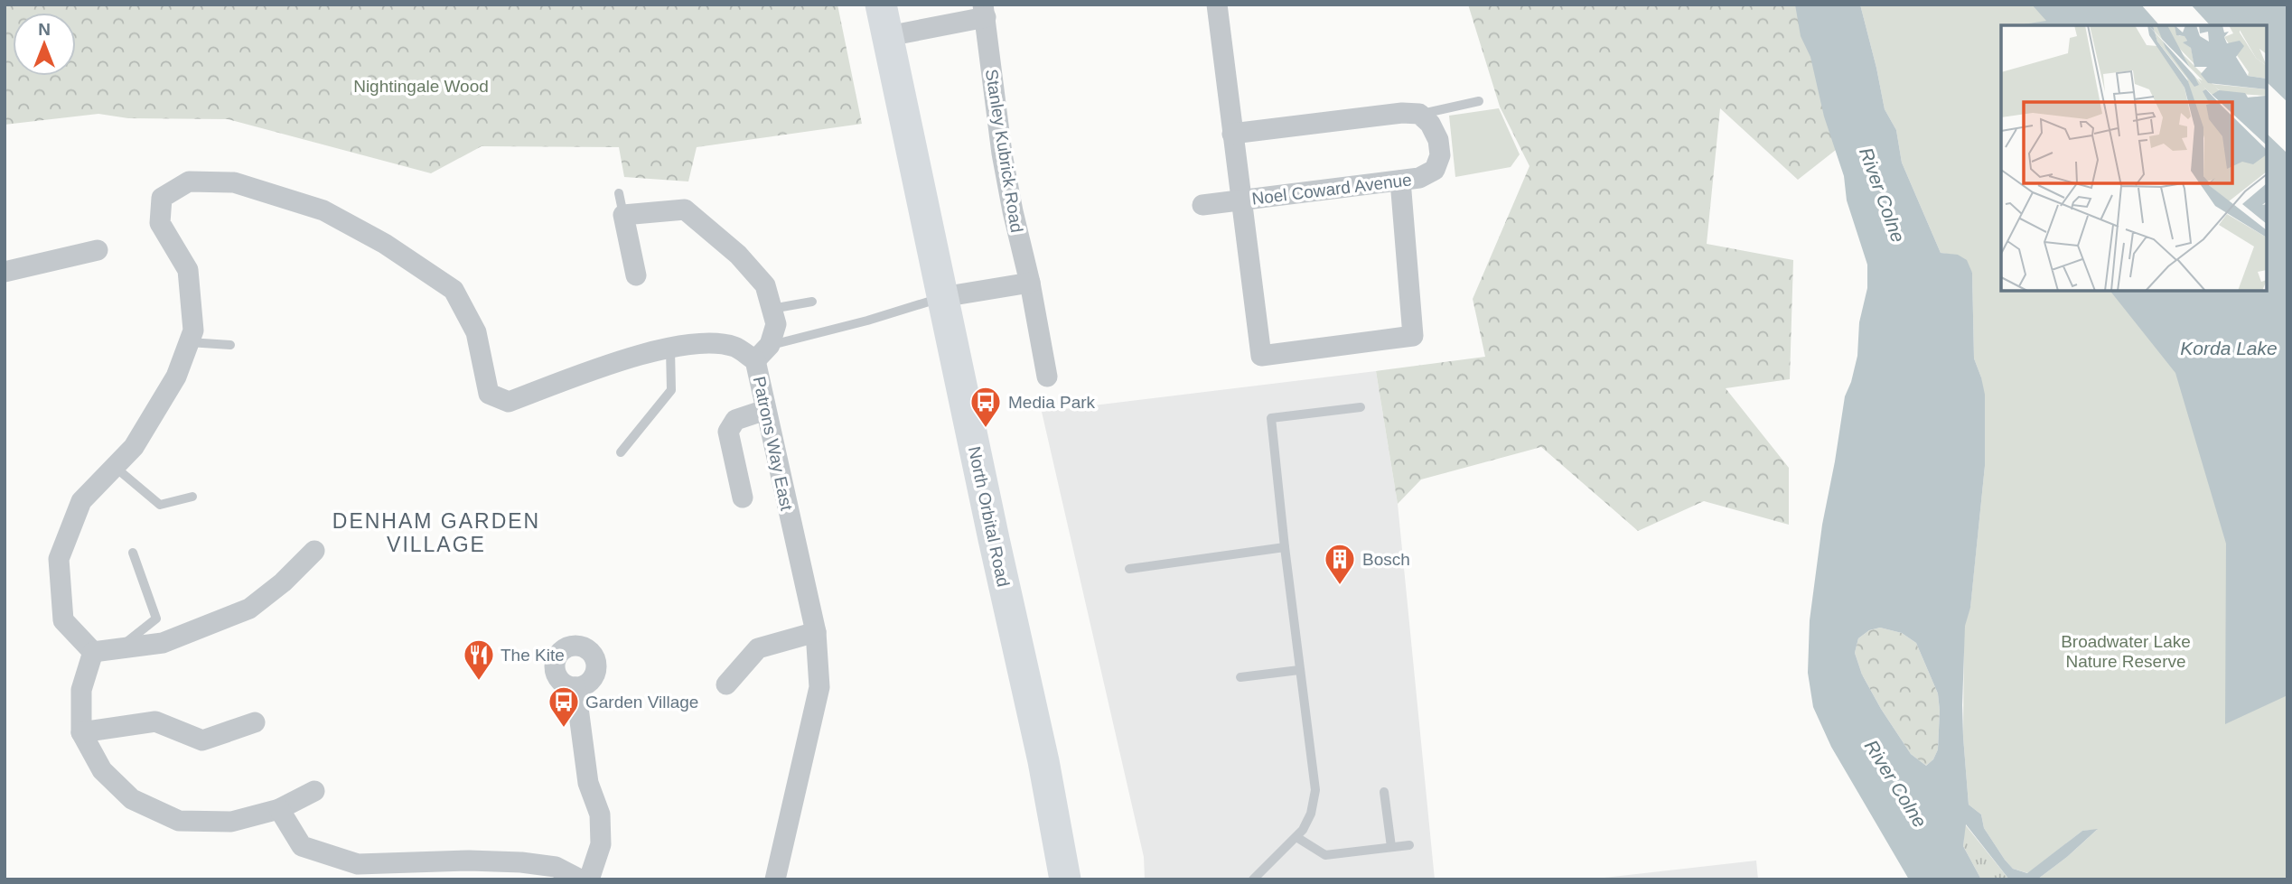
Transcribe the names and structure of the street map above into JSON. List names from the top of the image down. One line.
{"streets":{"main road":["North Orbital Road"],"street":["Stanley Kubrick Road","Noel Coward Avenue","Patrons Way East"]},"crossings":[["Stanley Kubrick Road","North Orbital Road"]],"districts":["DENHAM GARDEN VILLAGE"],"water":["River Colne","Korda Lake"],"parks":["Nightingale Wood","Broadwater Lake Nature Reserve"],"places":{"bus stop":["Media Park","Garden Village"],"building":["Bosch"],"restaurant":["The Kite"]},"north":"top"}
